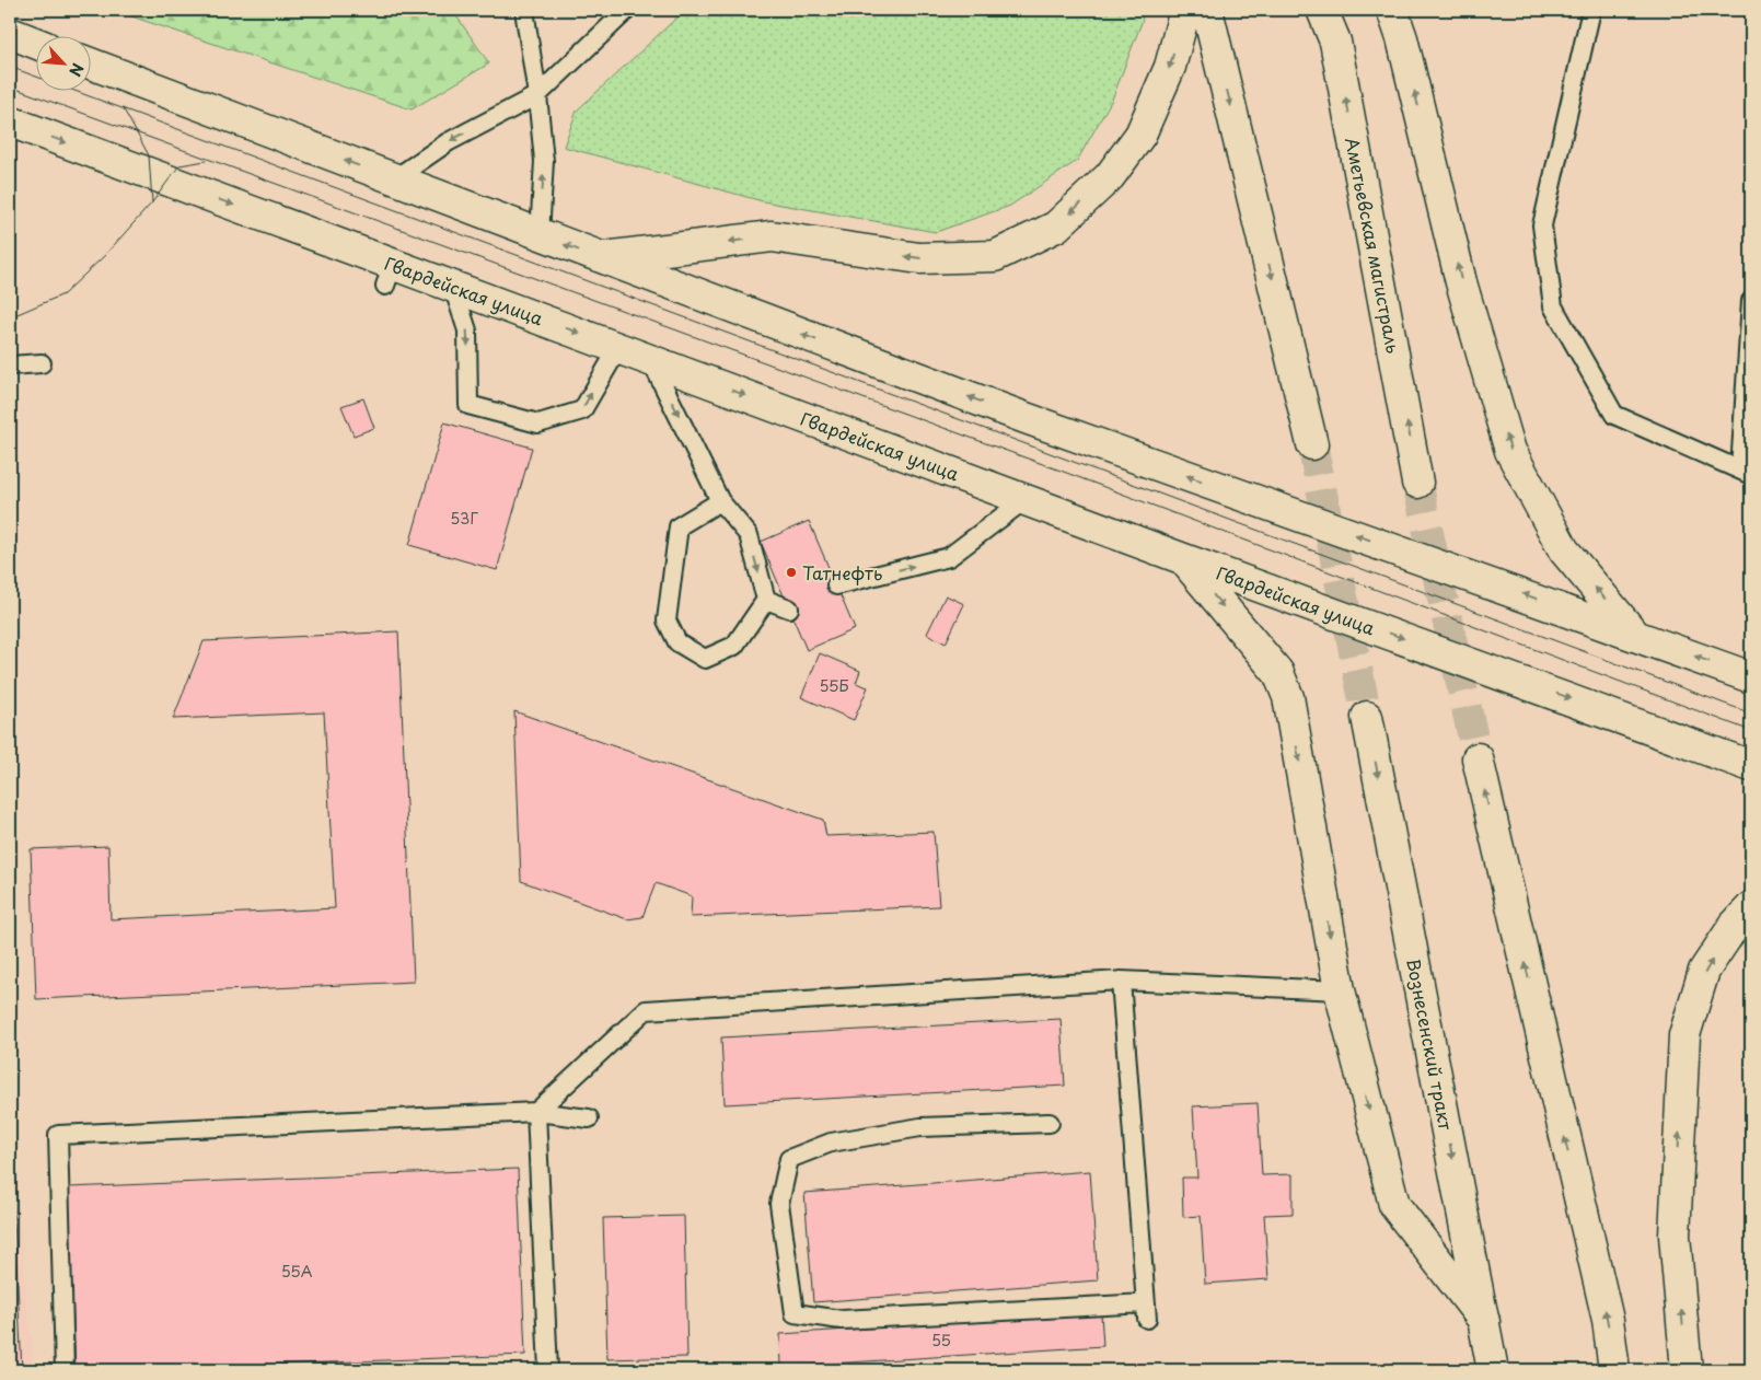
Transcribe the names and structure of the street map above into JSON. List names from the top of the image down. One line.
{"streets":{"main road":["Аметьевская магистраль","Гвардейская улица","Вознесенский тракт"]},"places":["Татнефть"],"house_numbers":["53Г","55Б","55А","55"],"north":"bottom right"}
